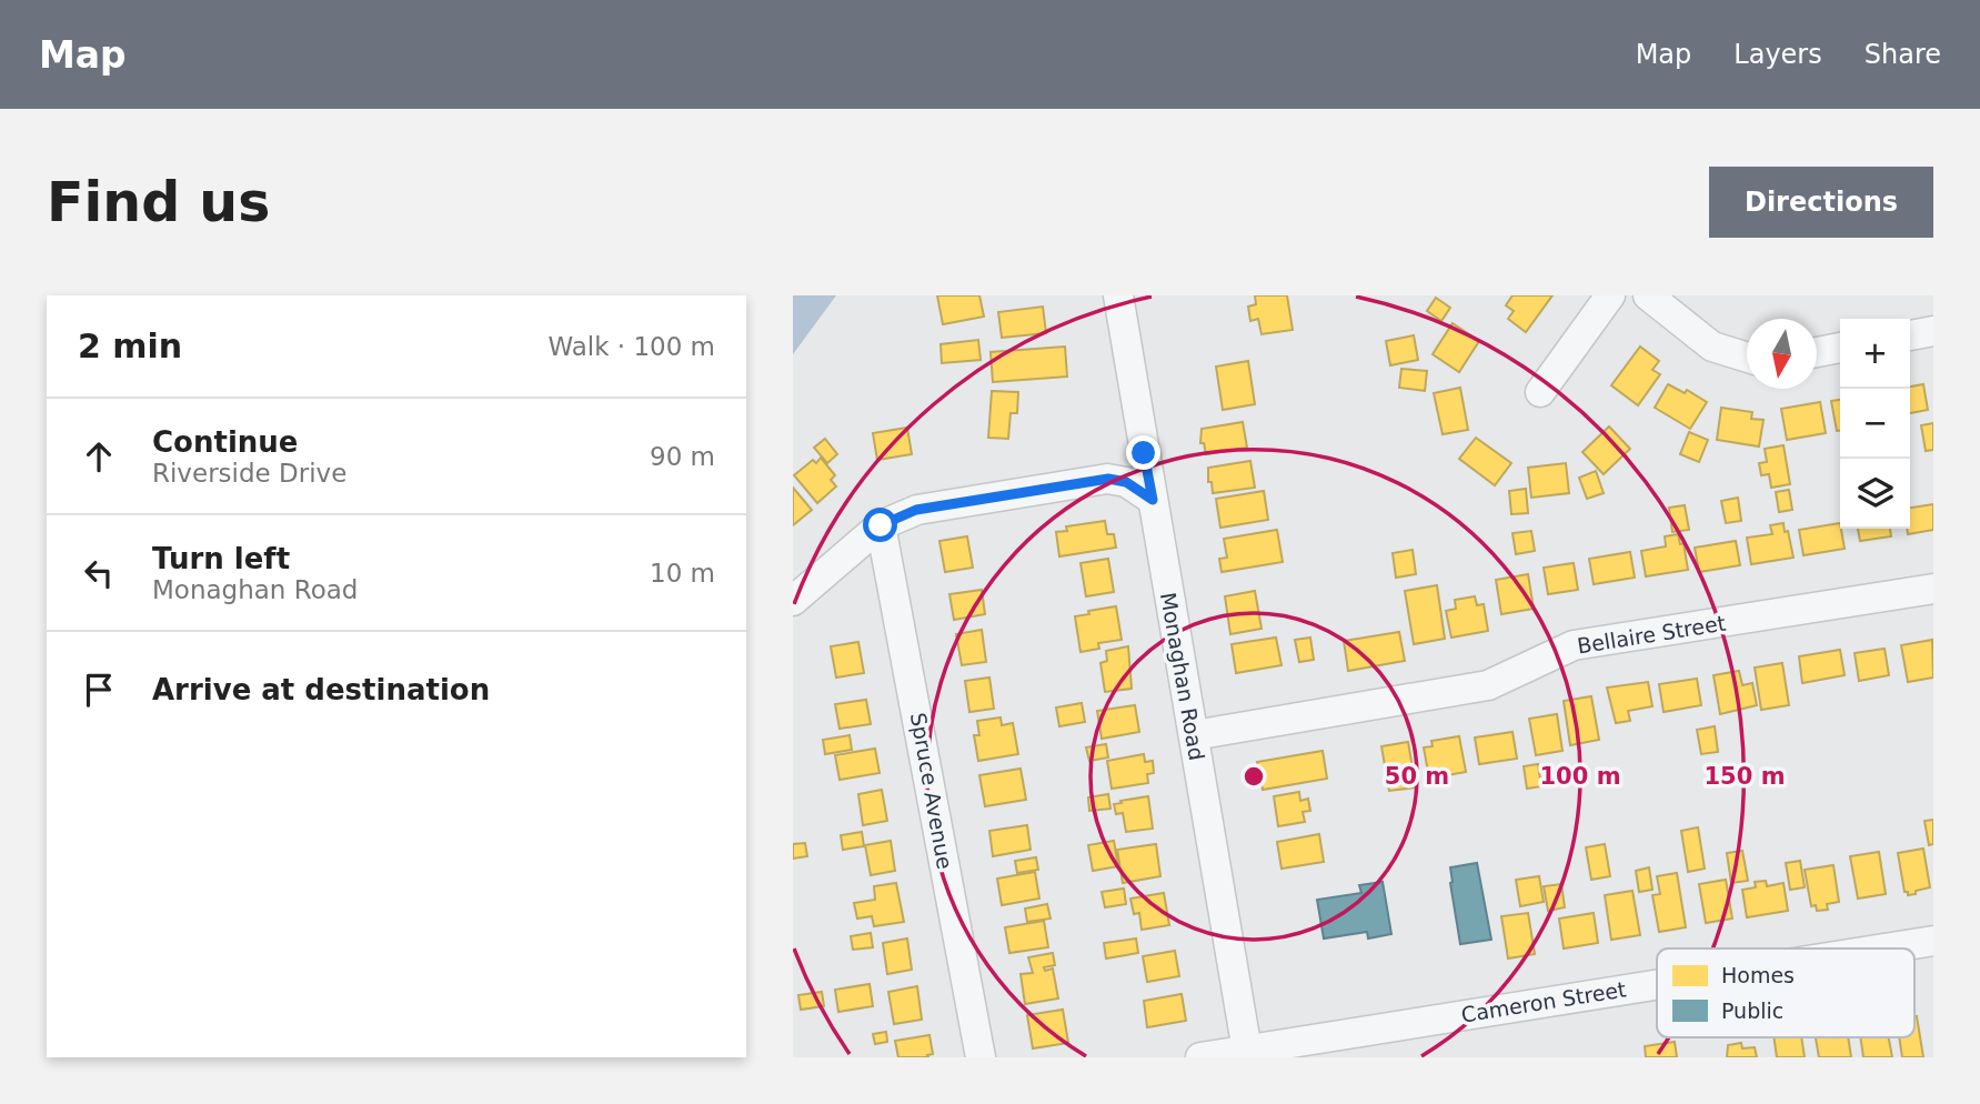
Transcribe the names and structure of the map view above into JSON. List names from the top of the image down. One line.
{"streets":{"street":["Bellaire Street","Monaghan Road","Spruce Avenue","Cameron Street"]},"crossings":[["Bellaire Street","Monaghan Road"],["Monaghan Road","Cameron Street"]],"legend":["Homes","Public"],"north":"bottom","page":{"header":"Map","nav":["Map","Layers","Share"],"buttons":"Directions","title":"Find us","heading":["2 min","Walk · 100 m"],"map_buttons":["+","−"],"list":[["Continue","Riverside Drive","90 m"],["Turn left","Monaghan Road","10 m"],"Arrive at destination"]},"rings":["50 m","100 m","150 m"]}
